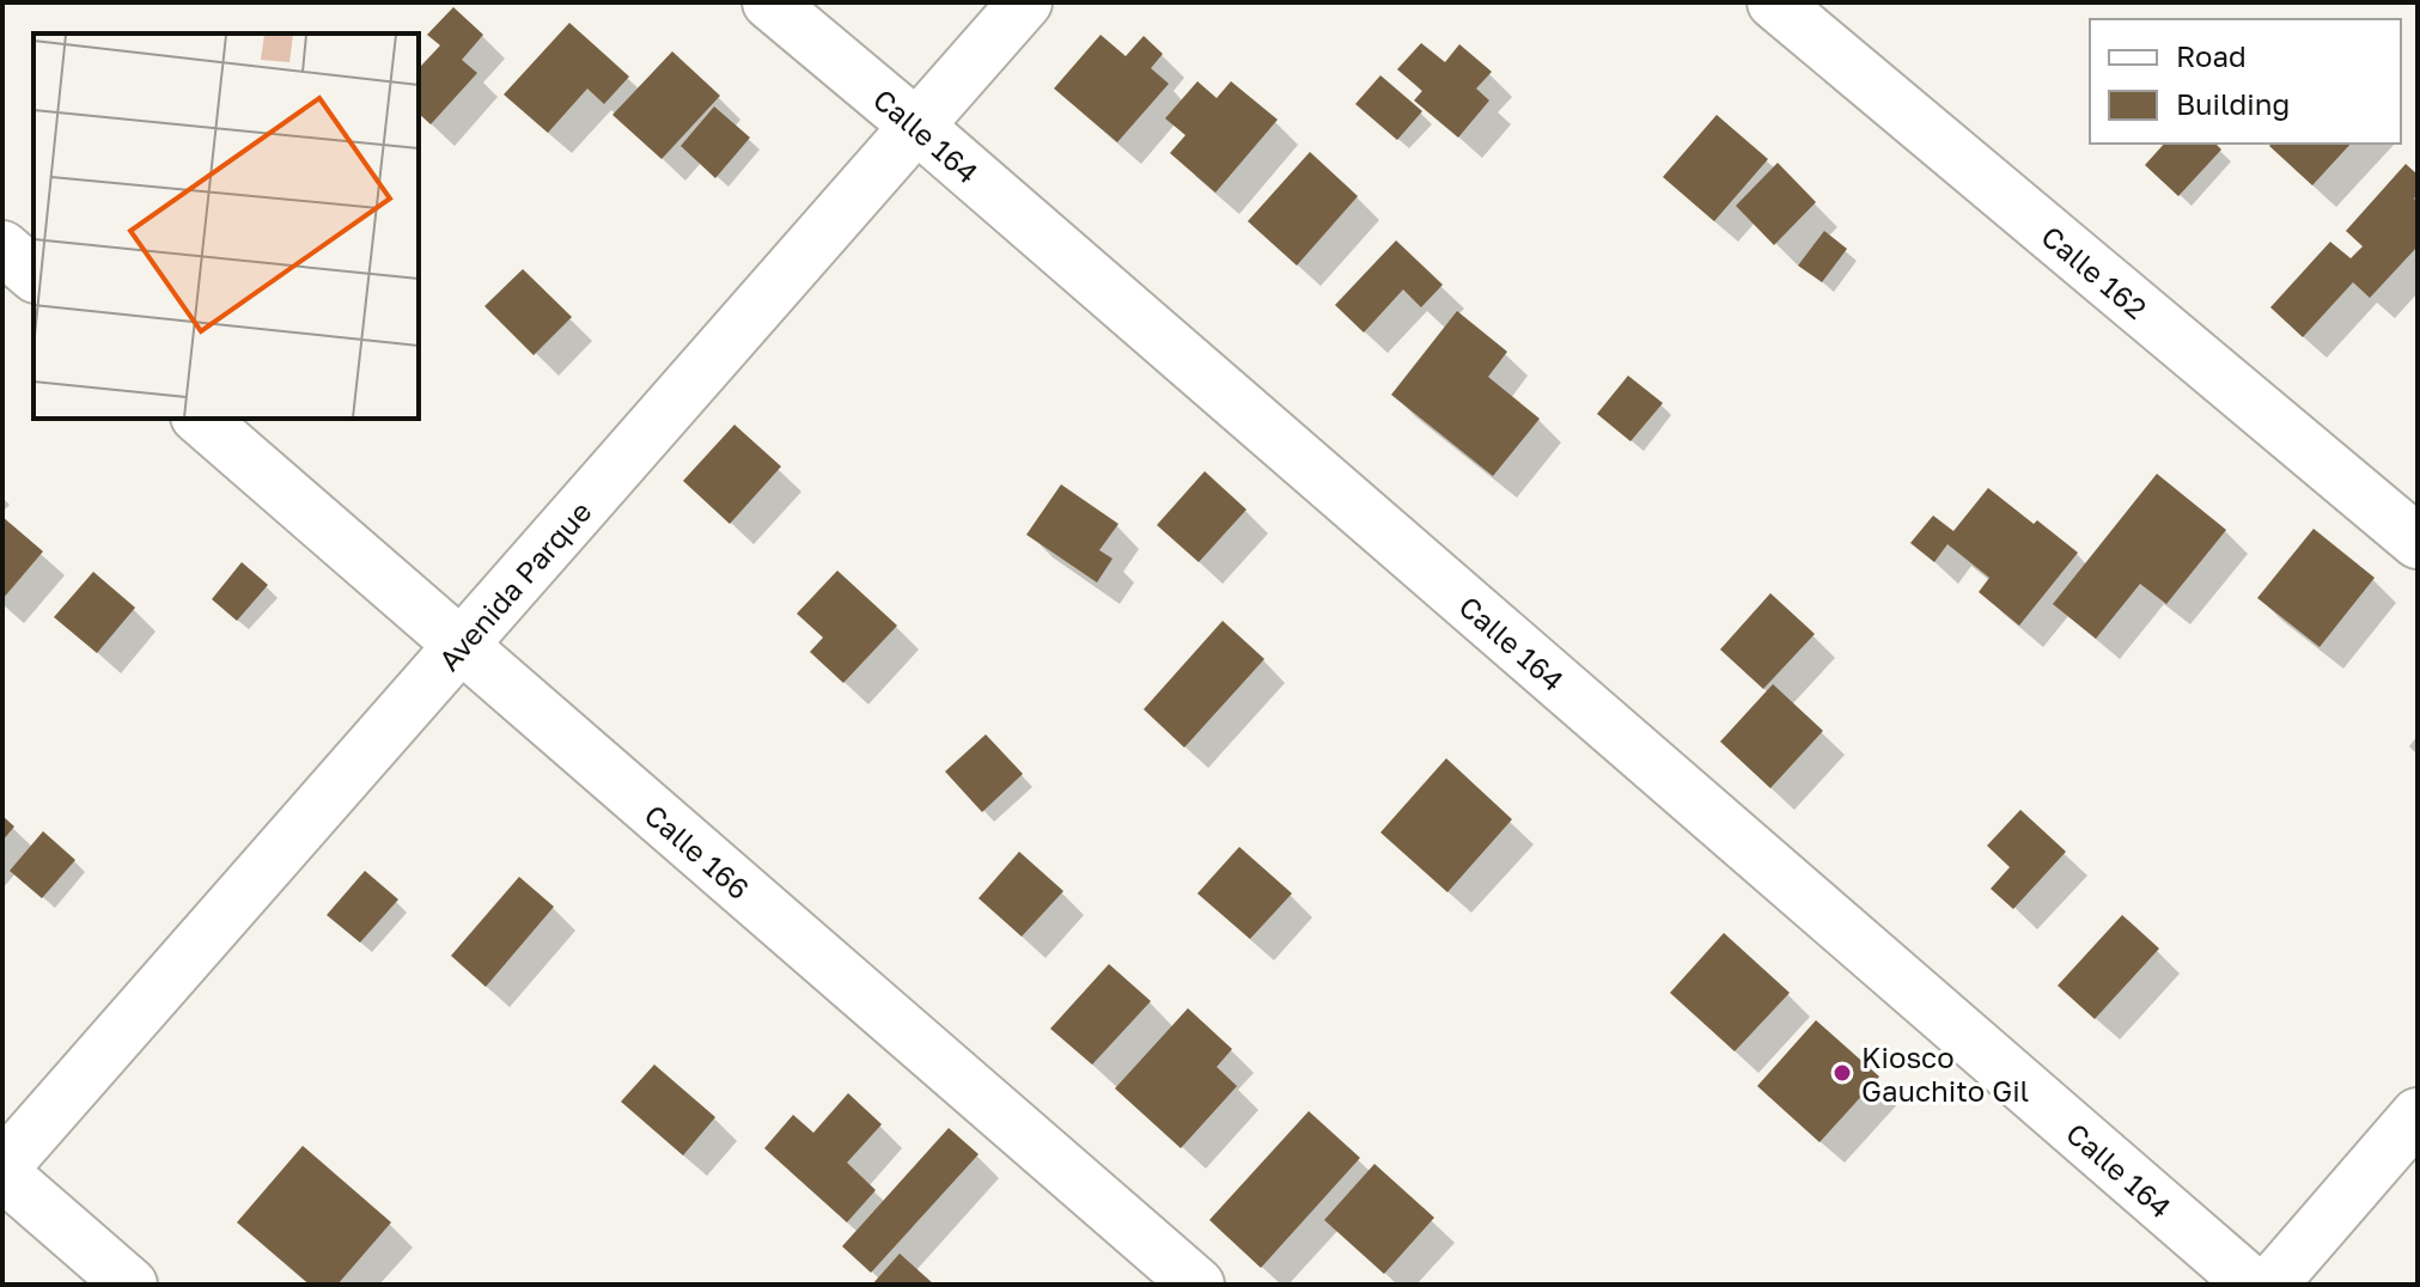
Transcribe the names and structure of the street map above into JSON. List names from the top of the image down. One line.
{"streets":{"street":["Calle 164","Calle 162","Avenida Parque","Calle 166"]},"crossings":[["Calle 164","Avenida Parque"],["Avenida Parque","Calle 166"]],"places":["Kiosco Gauchito Gil"],"legend":["Road","Building"]}
